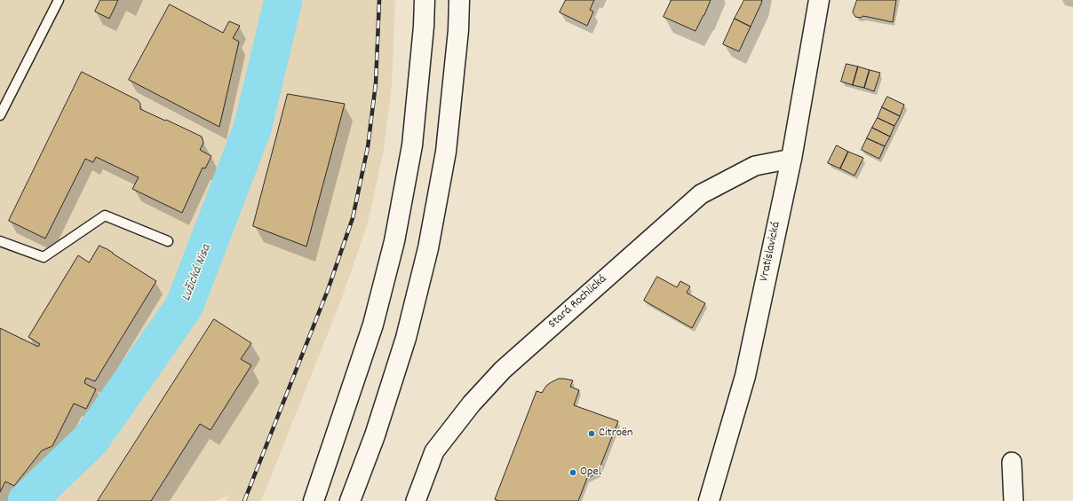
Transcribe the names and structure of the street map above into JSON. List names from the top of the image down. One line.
{"streets":{"main road":["Vratislavická"],"street":["Stará Rochlická"]},"crossings":[["Vratislavická","Stará Rochlická"]],"water":["Lužická Nisa"],"places":["Citroën","Opel"]}
